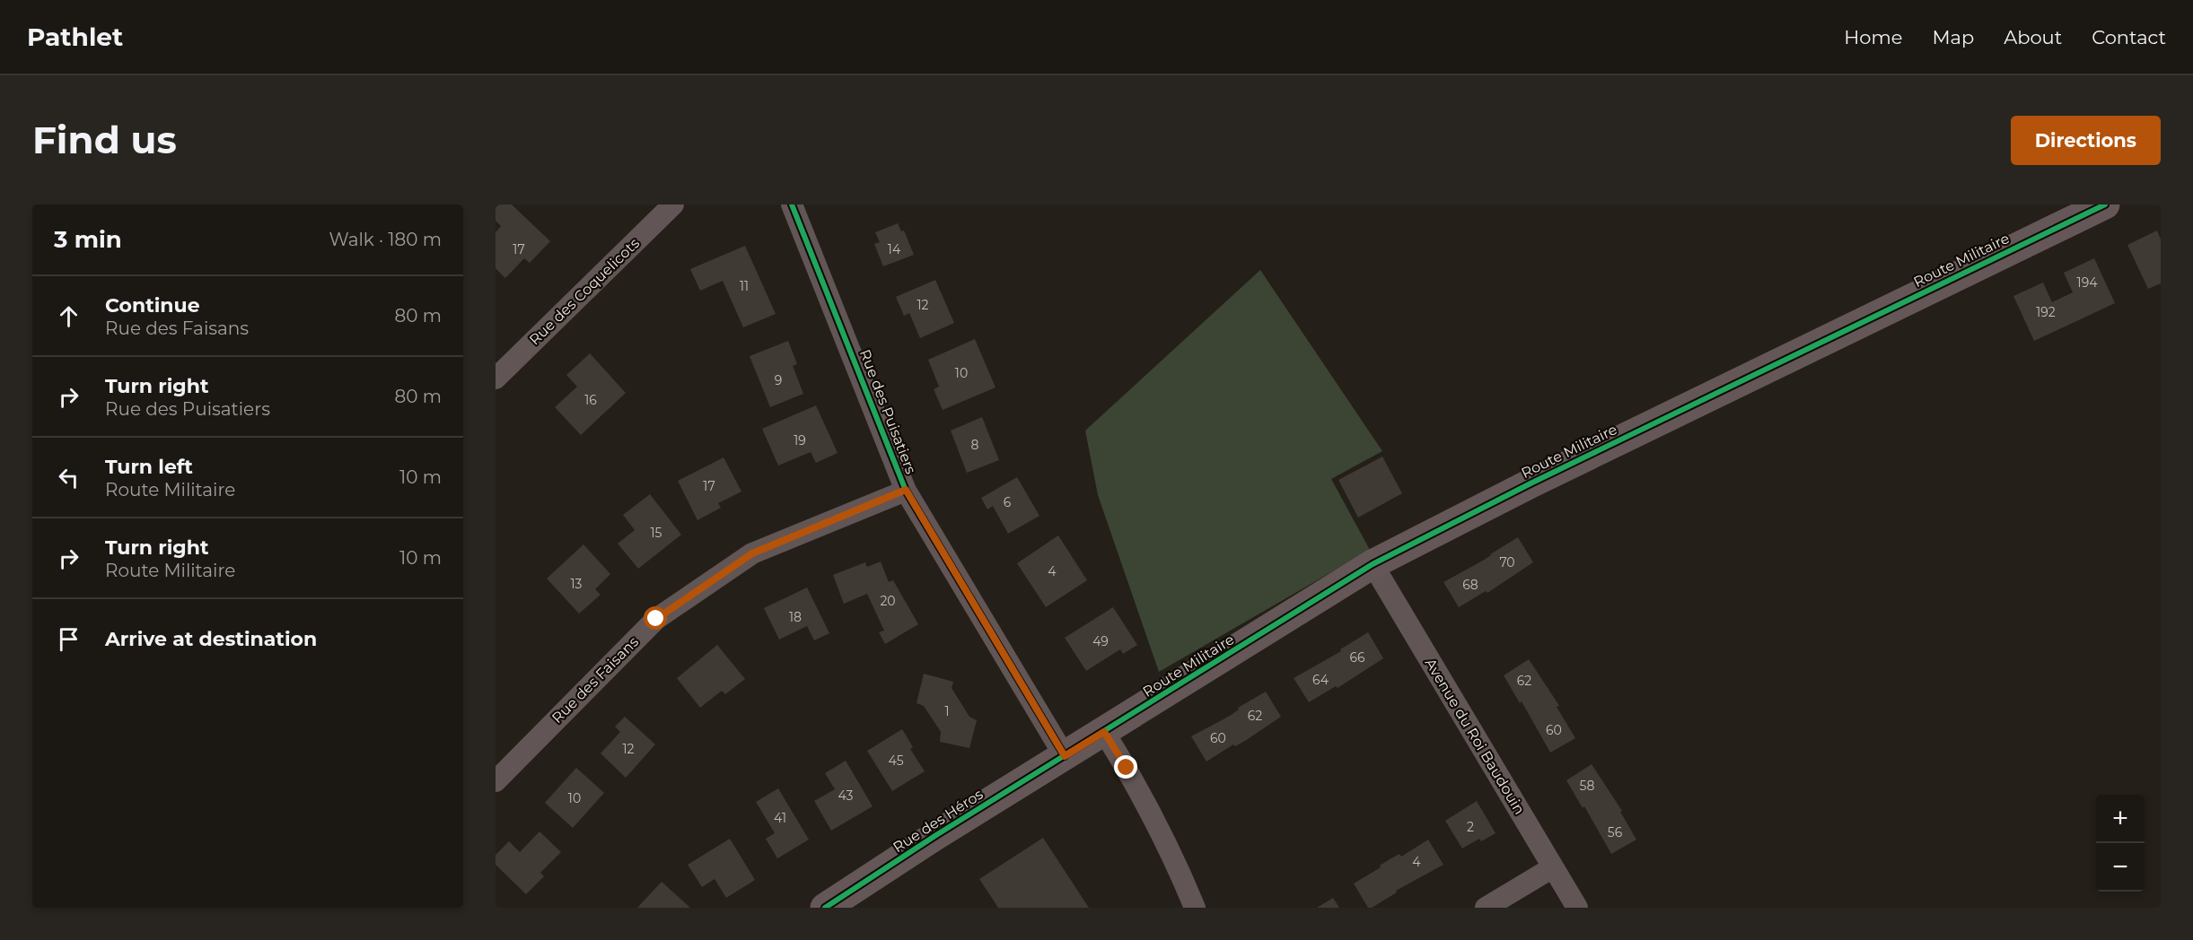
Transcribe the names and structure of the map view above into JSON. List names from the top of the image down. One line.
{"streets":{"street":["Route Militaire","Rue des Coquelicots","Rue des Puisatiers","Rue des Faisans","Avenue du Roi Baudouin","Rue des Héros"]},"crossings":[["Route Militaire","Rue des Puisatiers"],["Route Militaire","Avenue du Roi Baudouin"],["Route Militaire","Rue des Héros"],["Rue des Puisatiers","Rue des Faisans"],["Rue des Puisatiers","Rue des Héros"]],"house_numbers":["17","14","194","11","12","192","10","9","16","19","8","17","6","15","70","4","13","68","20","18","49","66","64","62","1","62","60","60","12","45","58","43","10","41","2","56","4"],"page":{"header":"Pathlet","nav":["Home","Map","About","Contact"],"buttons":"Directions","title":"Find us","heading":["3 min","Walk · 180 m"],"list":[["Continue","Rue des Faisans","80 m"],["Turn right","Rue des Puisatiers","80 m"],["Turn left","Route Militaire","10 m"],["Turn right","Route Militaire","10 m"],"Arrive at destination"],"map_buttons":["+","−"]}}
